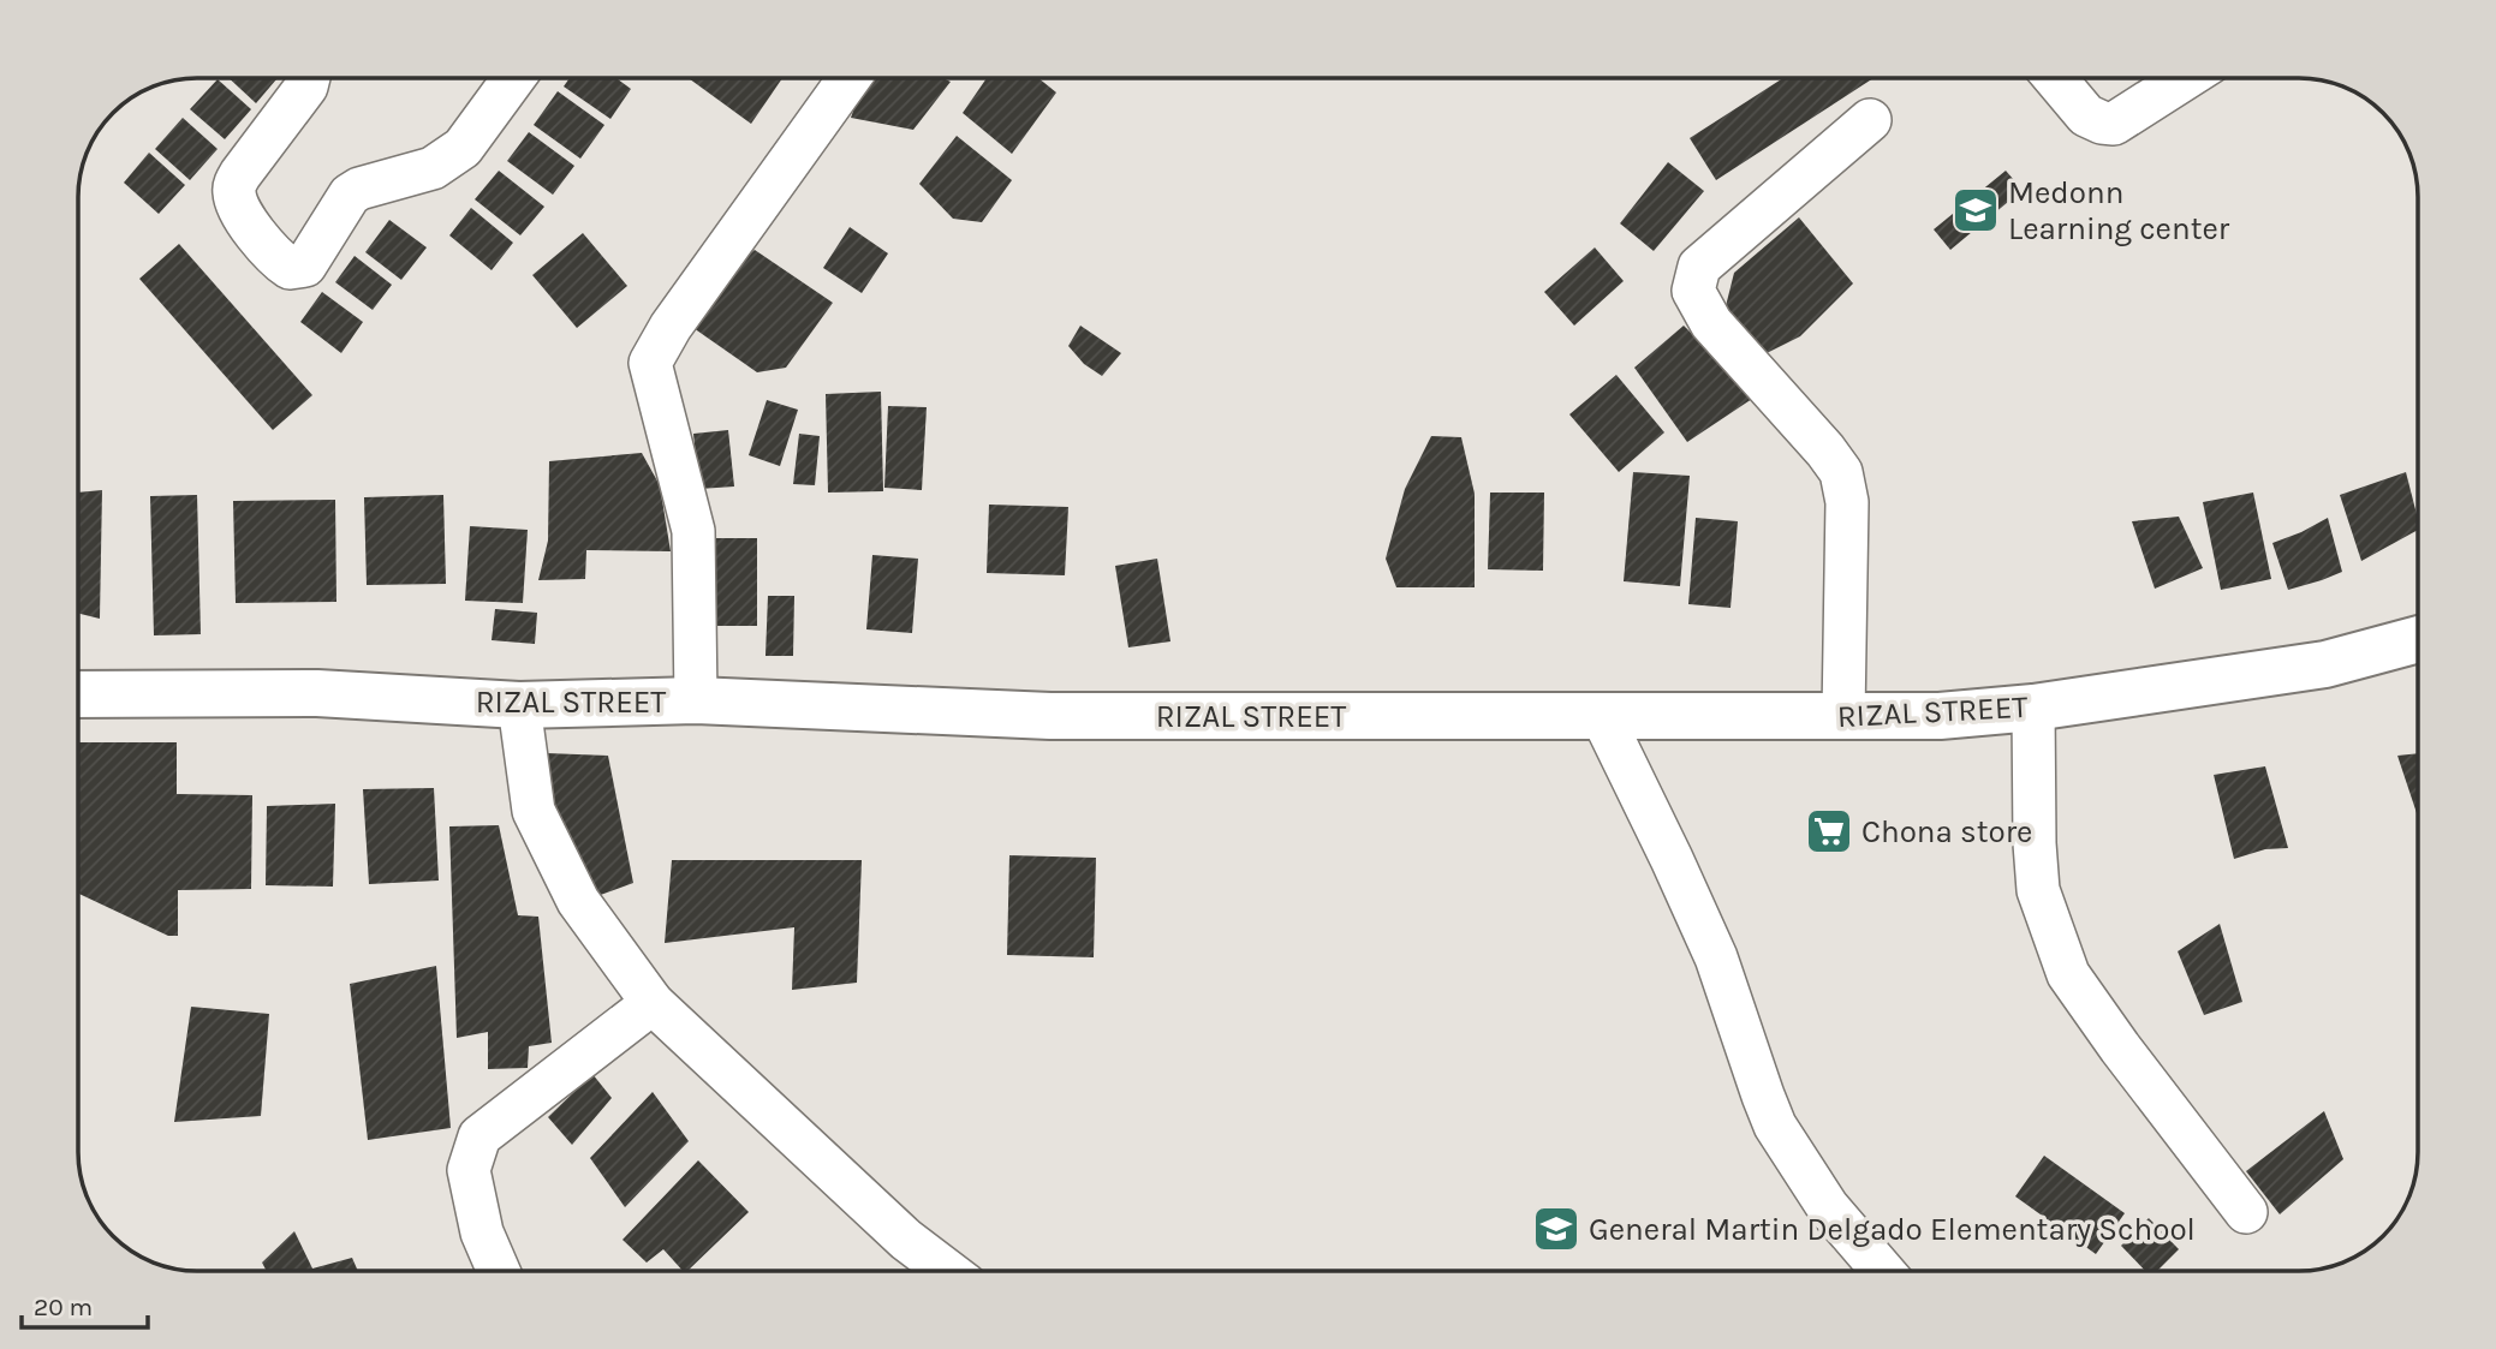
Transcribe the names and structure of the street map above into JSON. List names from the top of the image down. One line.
{"streets":{"main road":["RIZAL STREET"]},"places":{"school or university":["Medonn Learning center","General Martin Delgado Elementary School"],"supermarket":["Chona store"]},"scale_bar":"20 m"}
